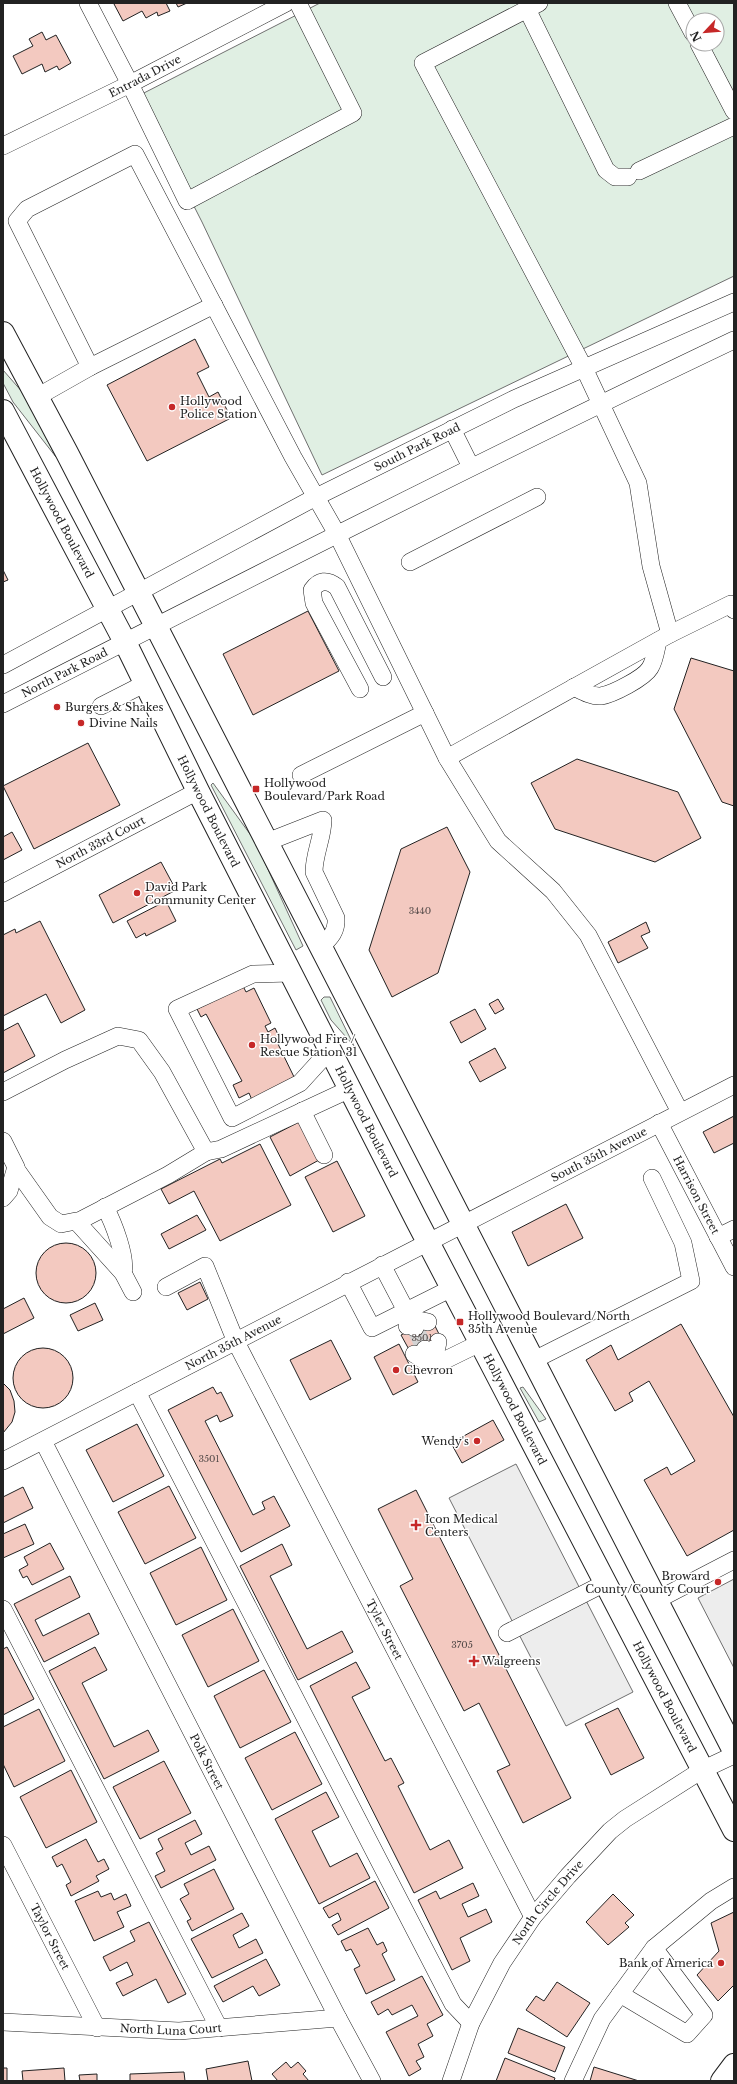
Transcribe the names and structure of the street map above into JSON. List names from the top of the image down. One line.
{"streets":{"highway":["Hollywood Boulevard"],"street":["Entrada Drive","South Park Road","North Park Road","North 33rd Court","South 35th Avenue","Harrison Street","North 35th Avenue","Tyler Street","Polk Street","North Circle Drive","Taylor Street","North Luna Court"]},"crossings":[["South Park Road","Hollywood Boulevard"],["Hollywood Boulevard","North Park Road"],["Hollywood Boulevard","North 33rd Court"],["Hollywood Boulevard","North 35th Avenue"],["Hollywood Boulevard","North Circle Drive"],["South 35th Avenue","Harrison Street"],["South 35th Avenue","North 35th Avenue"],["North 35th Avenue","Tyler Street"],["North 35th Avenue","Polk Street"],["Tyler Street","North Circle Drive"],["Polk Street","North Luna Court"],["Taylor Street","North Luna Court"]],"places":{"other":["Hollywood Police Station","Burgers & Shakes","Divine Nails","David Park Community Center","Hollywood Fire / Rescue Station 31","Chevron","Wendy's","Broward County/County Court","Bank of America"],"transit":["Hollywood Boulevard/Park Road","Hollywood Boulevard/North 35th Avenue"],"health":["Icon Medical Centers","Walgreens"]},"house_numbers":["3440","3501","3501","3705"],"north":"bottom left"}
